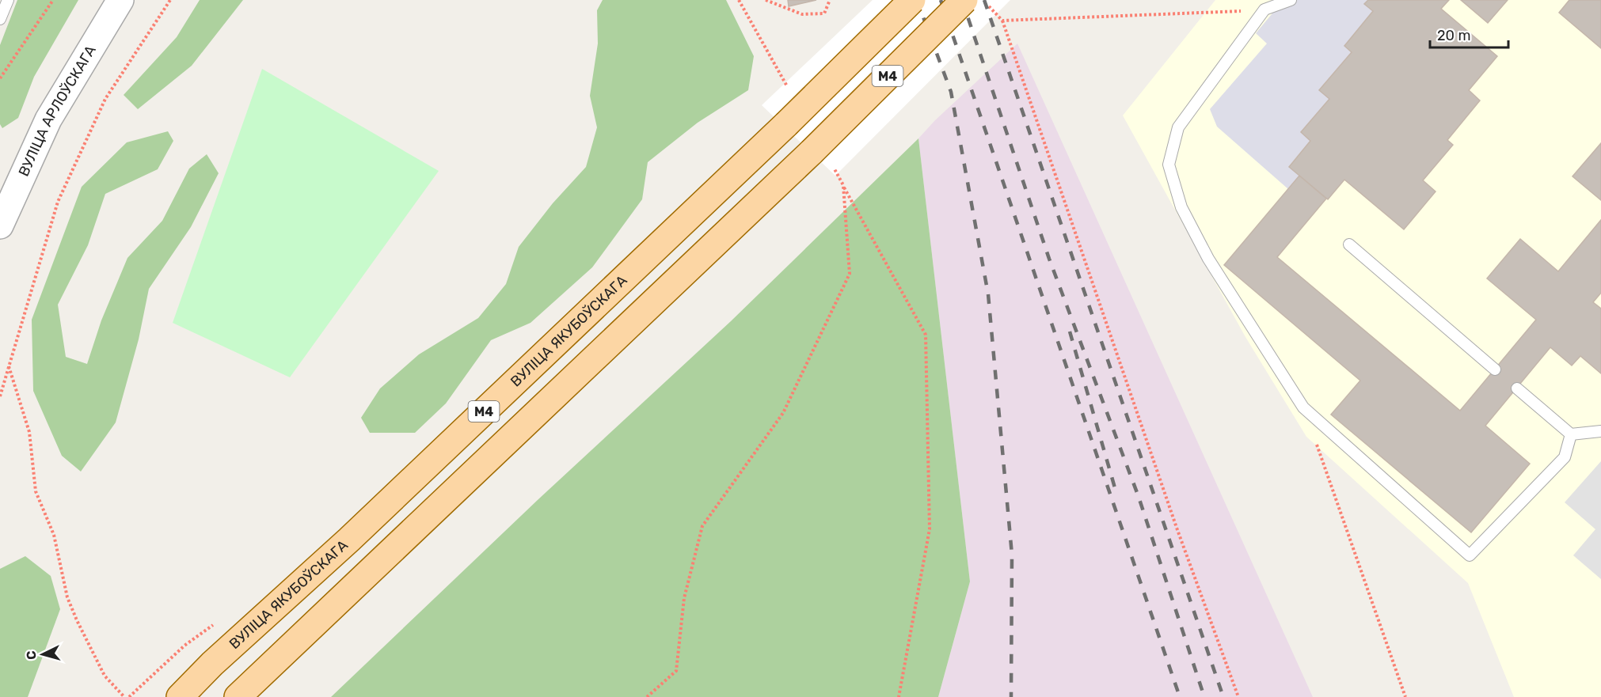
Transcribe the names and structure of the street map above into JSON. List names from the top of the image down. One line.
{"streets":{"main road":["М4","ВУЛІЦА ЯКУБОЎСКАГА"],"street":["ВУЛІЦА АРЛОЎСКАГА"]},"scale_bar":"20 m","north":"left"}
